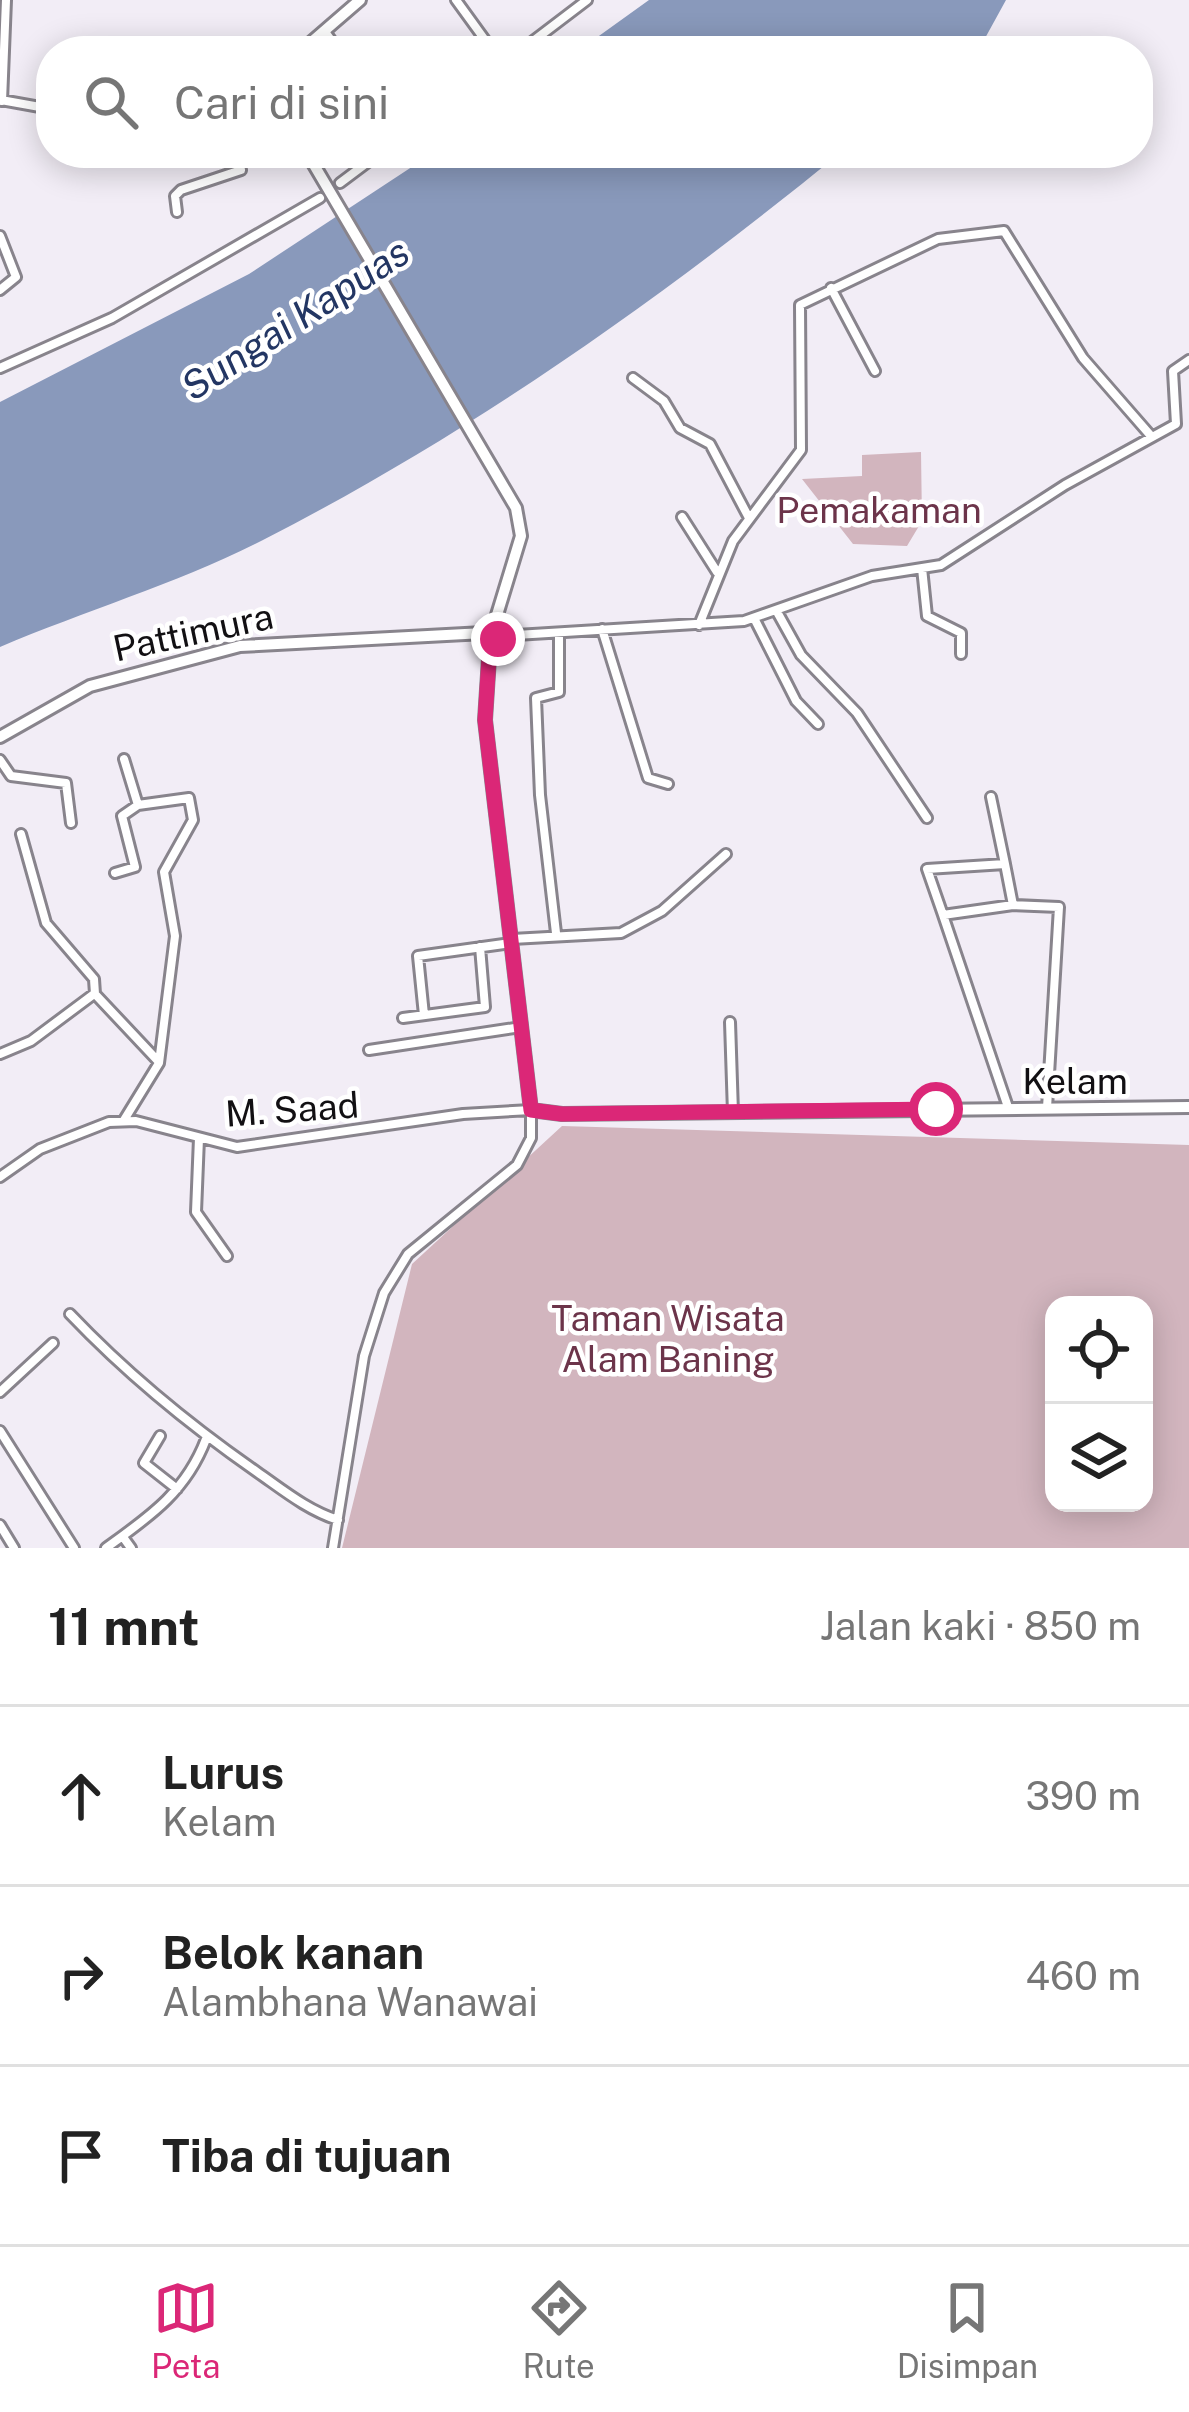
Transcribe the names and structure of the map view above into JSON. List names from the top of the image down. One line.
{"streets":{"main road":["Pattimura","Kelam"],"street":["M. Saad"]},"crossings":[["Kelam","M. Saad"]],"water":["Sungai Kapuas"],"parks":["Pemakaman","Taman Wisata Alam Baning"],"page":{"search":"Cari di sini","heading":["11 mnt","Jalan kaki · 850 m"],"list":[["Lurus","Kelam","390 m"],["Belok kanan","Alambhana Wanawai","460 m"],"Tiba di tujuan"],"nav":["Peta","Rute","Disimpan"]}}
